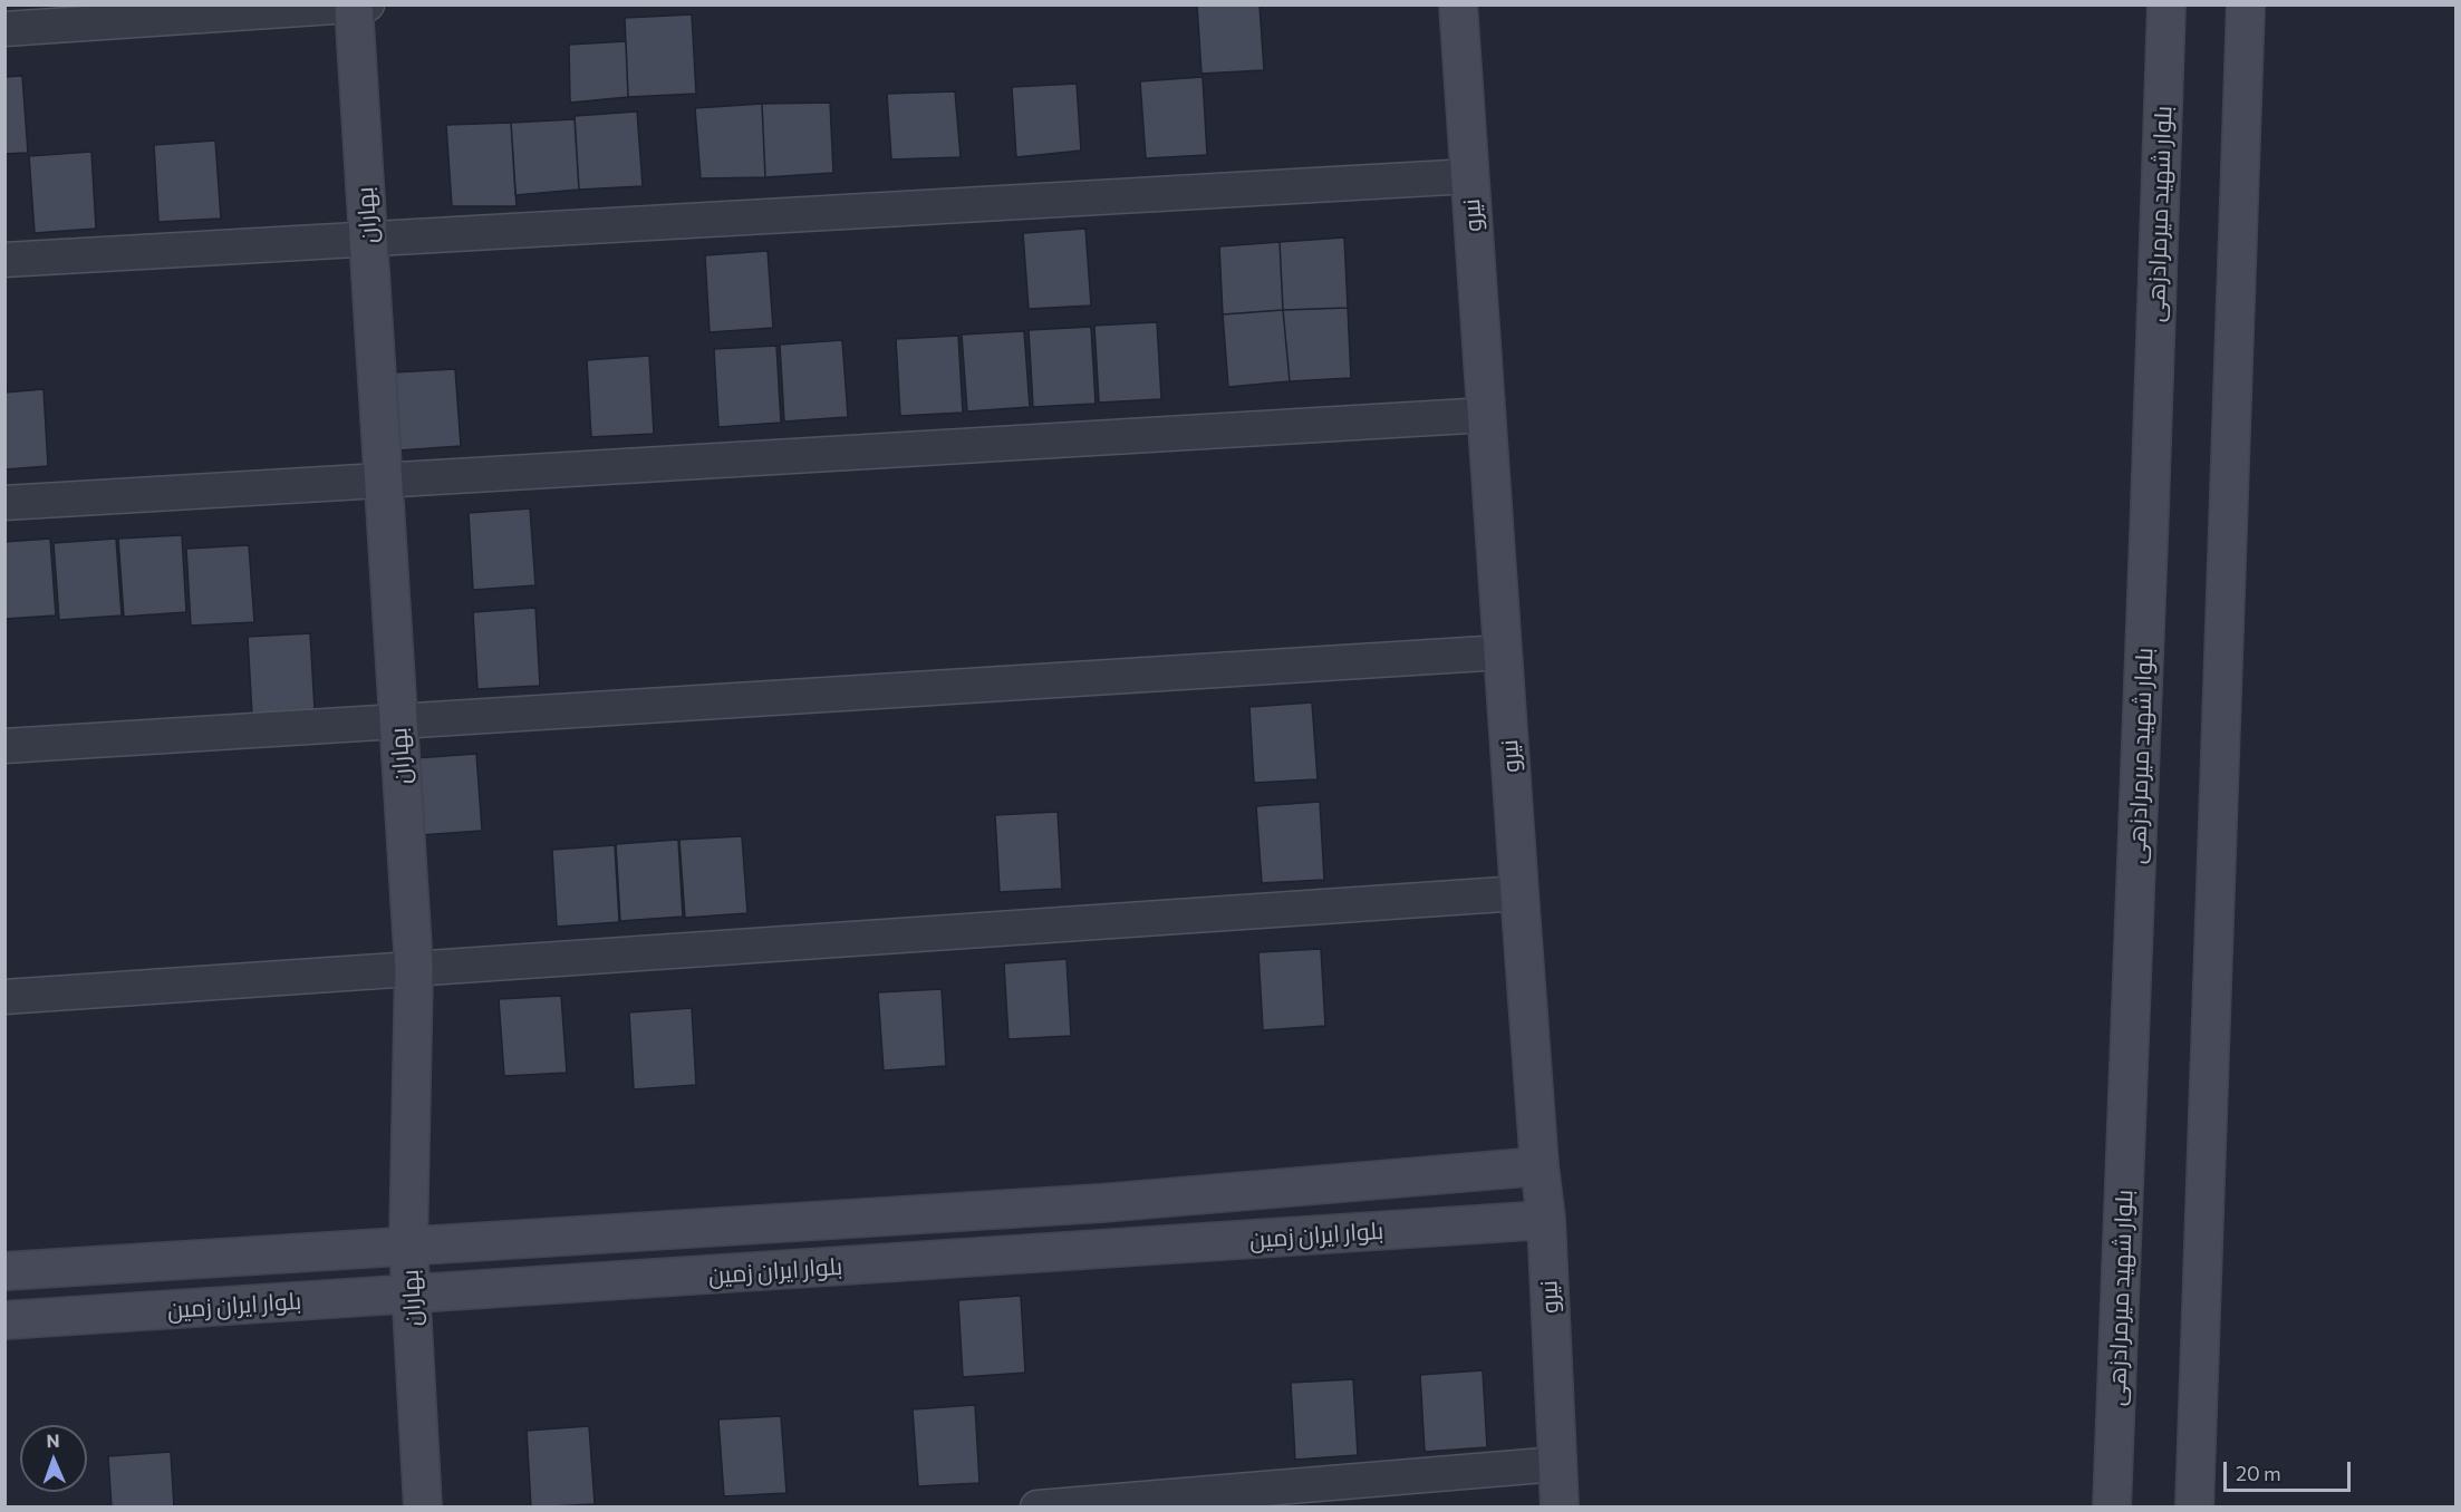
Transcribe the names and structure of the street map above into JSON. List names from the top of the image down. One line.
{"streets":{"street":["بلوار شهید میرمرادزهی","بهاران","نیرو","بلوار ایران زمین"]},"crossings":[["بهاران","بلوار ایران زمین"],["نیرو","بلوار ایران زمین"]],"scale_bar":"20 m","north":"top"}
